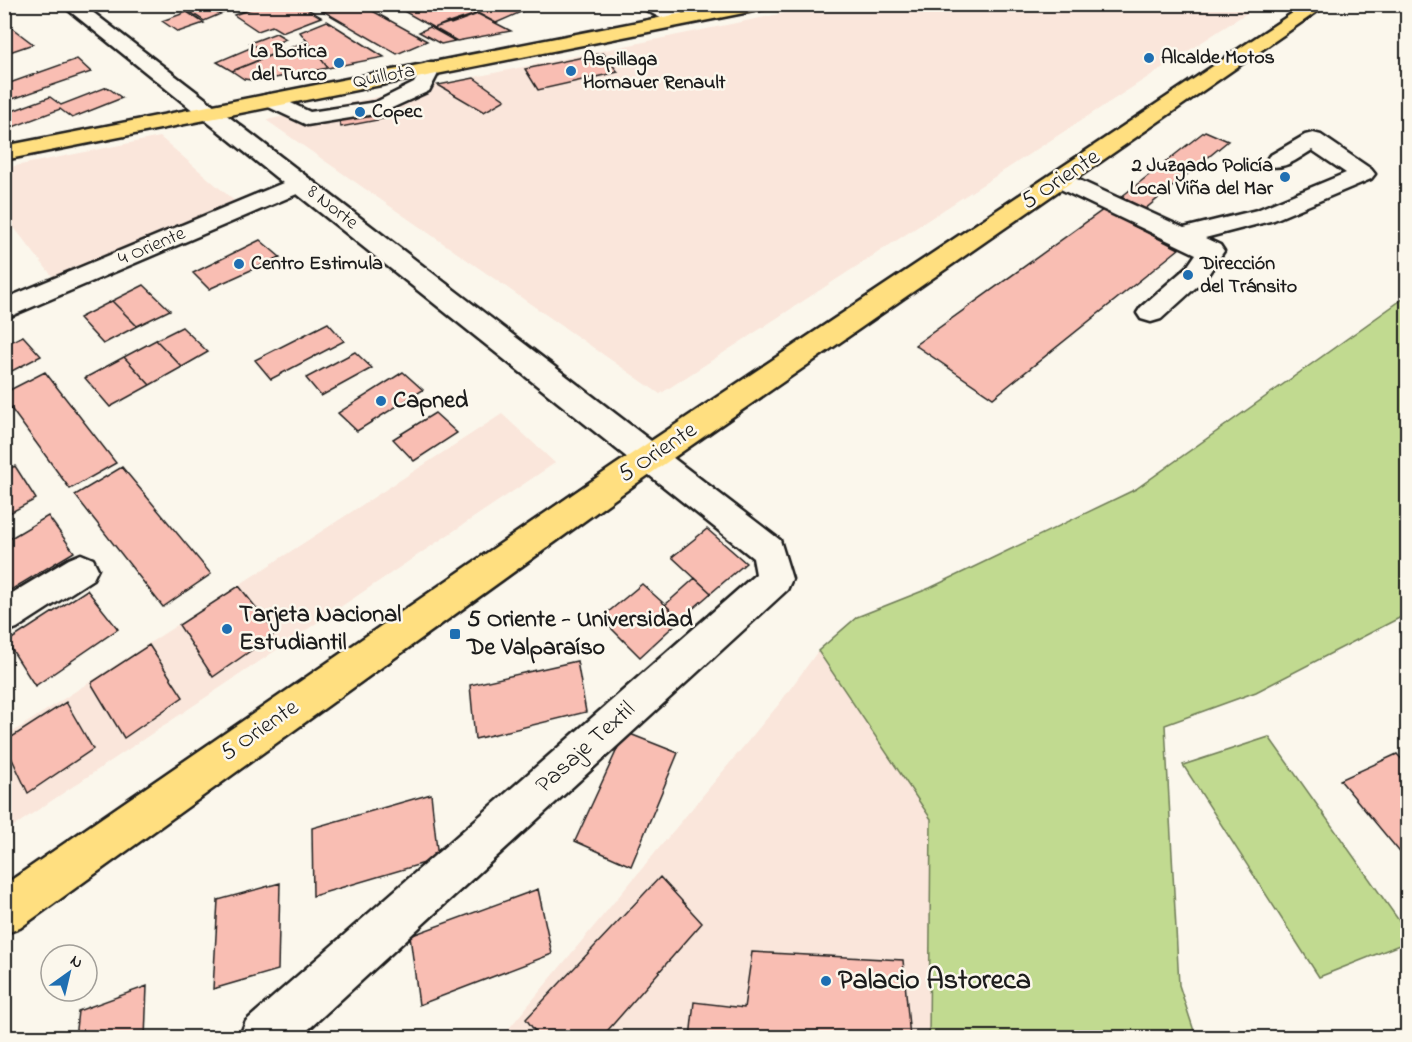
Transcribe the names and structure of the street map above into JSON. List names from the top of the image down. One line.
{"streets":{"main road":["Quillota","5 Oriente"],"street":["8 Norte","4 Oriente","Pasaje Textil"]},"crossings":[["Quillota","8 Norte"],["5 Oriente","8 Norte"],["5 Oriente","Pasaje Textil"],["8 Norte","4 Oriente"],["8 Norte","Pasaje Textil"]],"places":{"other":["Alcalde Motos","La Botica del Turco","Aspillaga Hornauer Renault","Copec","2 Juzgado Policía Local Viña del Mar","Centro Estimula","Dirección del Tránsito","Capned","Tarjeta Nacional Estudiantil","Palacio Astoreca"],"transit":["5 Oriente - Universidad De Valparaíso"]},"north":"top right"}
